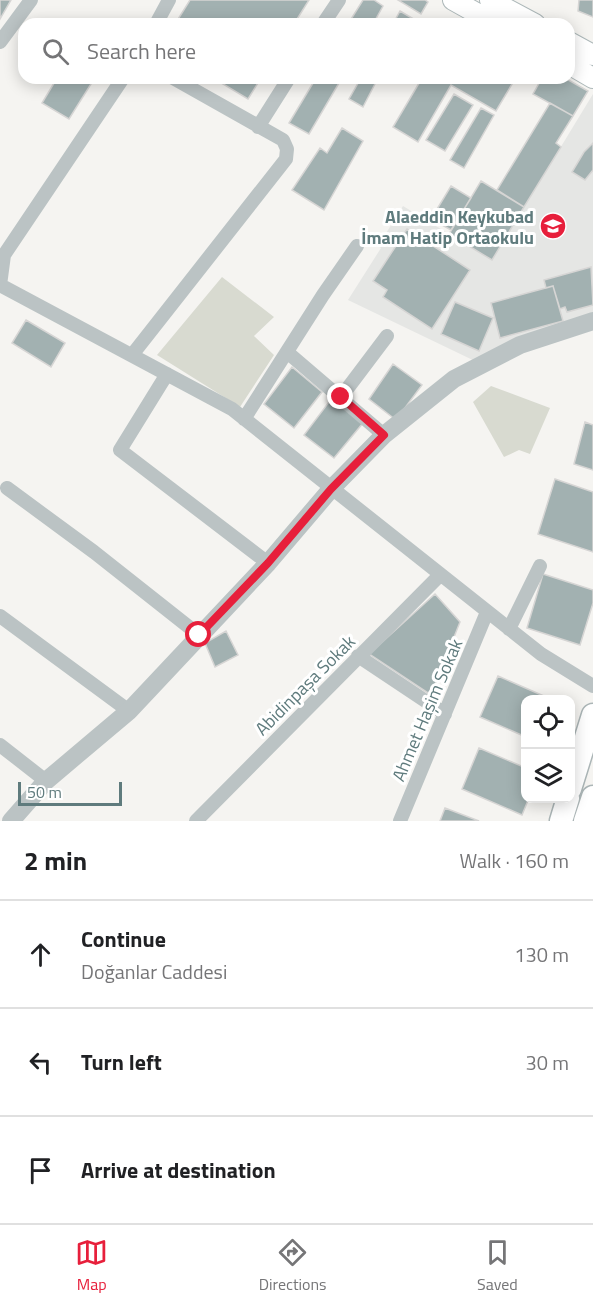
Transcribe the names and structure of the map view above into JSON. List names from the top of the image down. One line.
{"streets":{"street":["Abidinpaşa Sokak","Ahmet Haşim Sokak"]},"places":{"school or university":["Alaeddin Keykubad İmam Hatip Ortaokulu"]},"scale_bar":"50 m","page":{"search":"Search here","scale":"50 m","heading":["2 min","Walk · 160 m"],"list":[["Continue","Doğanlar Caddesi","130 m"],["Turn left","30 m"],"Arrive at destination"],"nav":["Map","Directions","Saved"]}}
